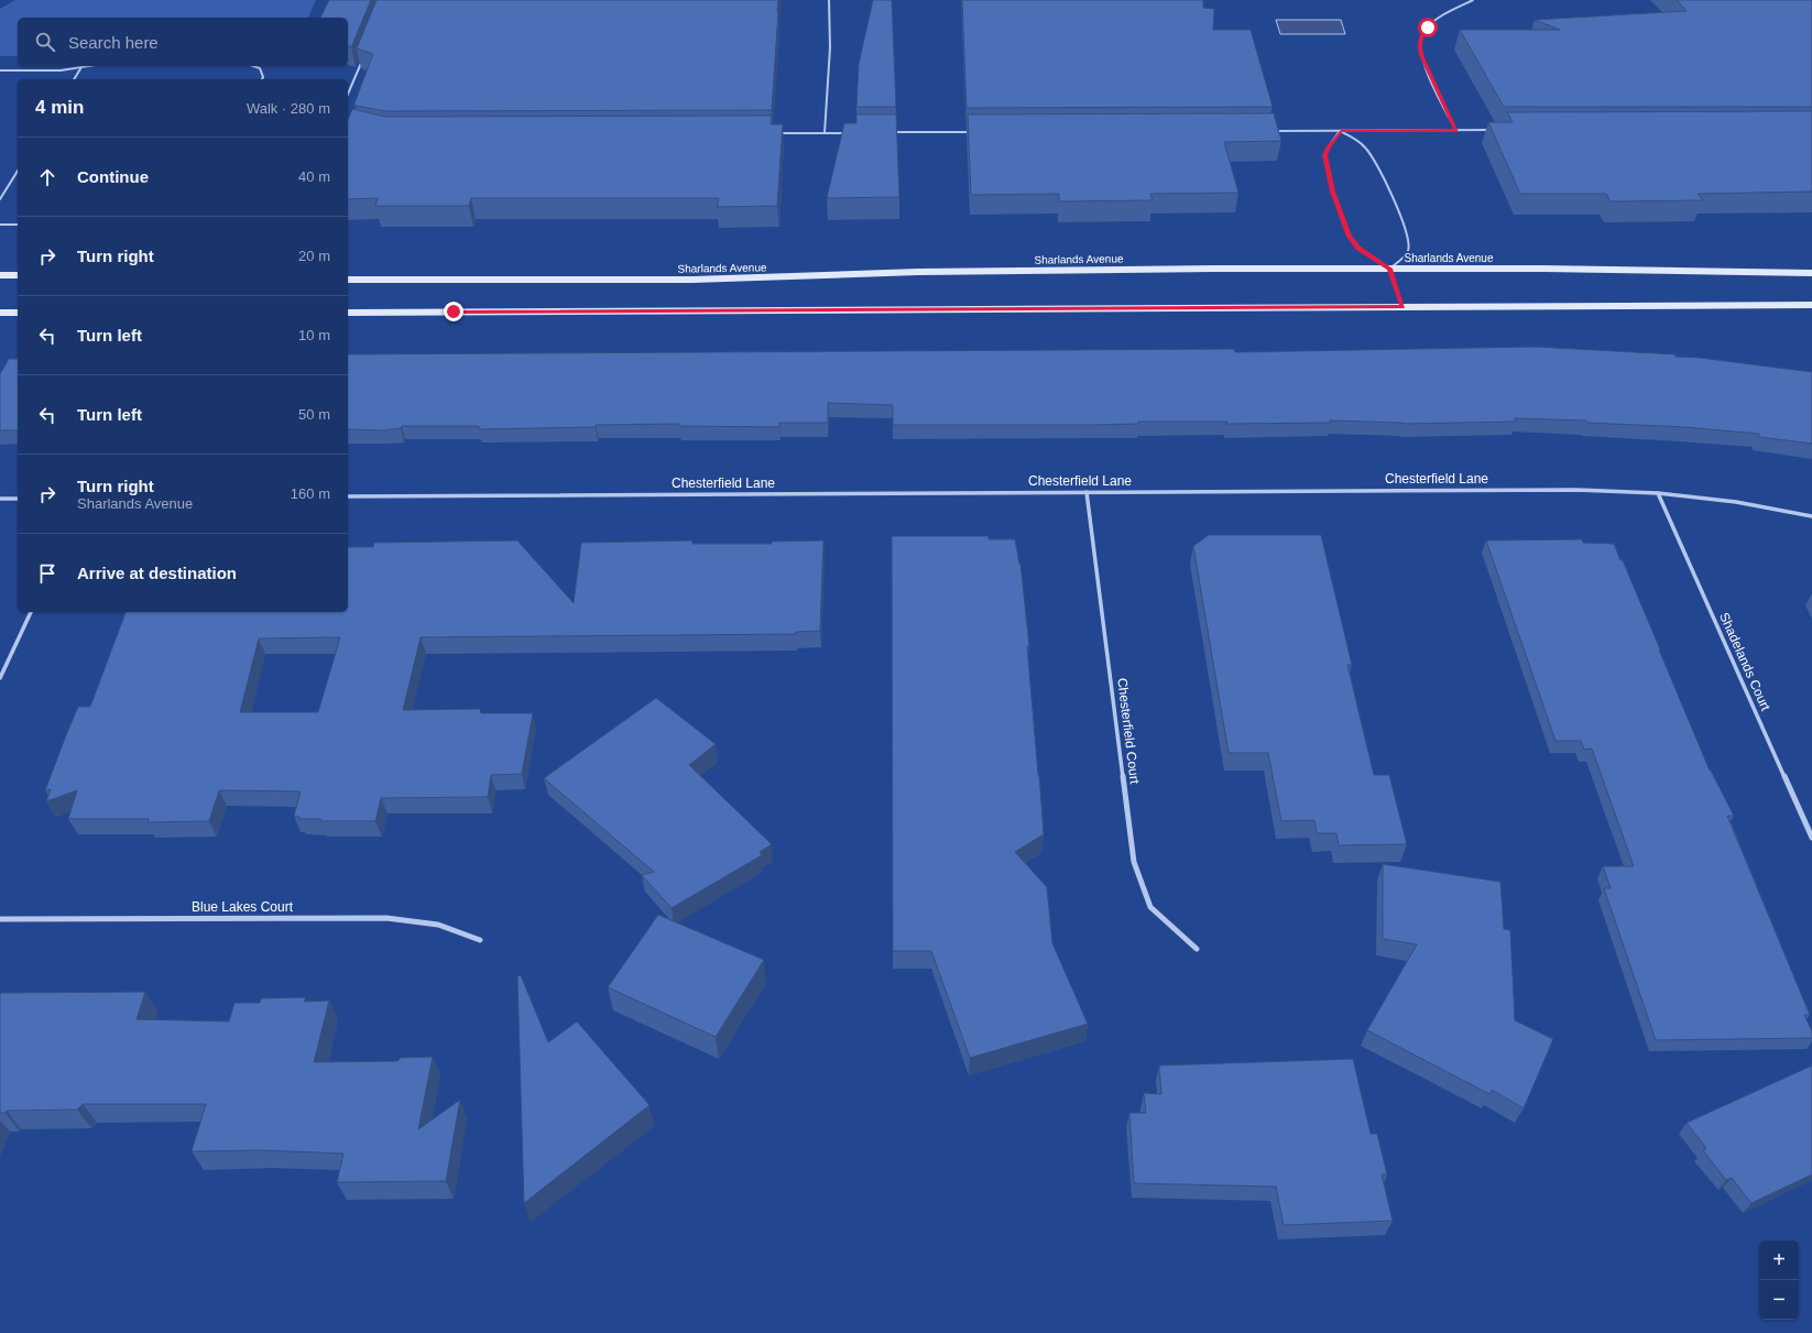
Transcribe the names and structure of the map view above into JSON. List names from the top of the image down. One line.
{"streets":{"main road":["Sharlands Avenue"],"street":["Chesterfield Lane","Shadelands Court","Chesterfield Court","Blue Lakes Court"]},"crossings":[["Chesterfield Lane","Shadelands Court"],["Chesterfield Lane","Chesterfield Court"]],"page":{"search":"Search here","heading":["4 min","Walk · 280 m"],"list":[["Continue","40 m"],["Turn right","20 m"],["Turn left","10 m"],["Turn left","50 m"],["Turn right","Sharlands Avenue","160 m"],"Arrive at destination"],"map_buttons":["+","−"]}}
